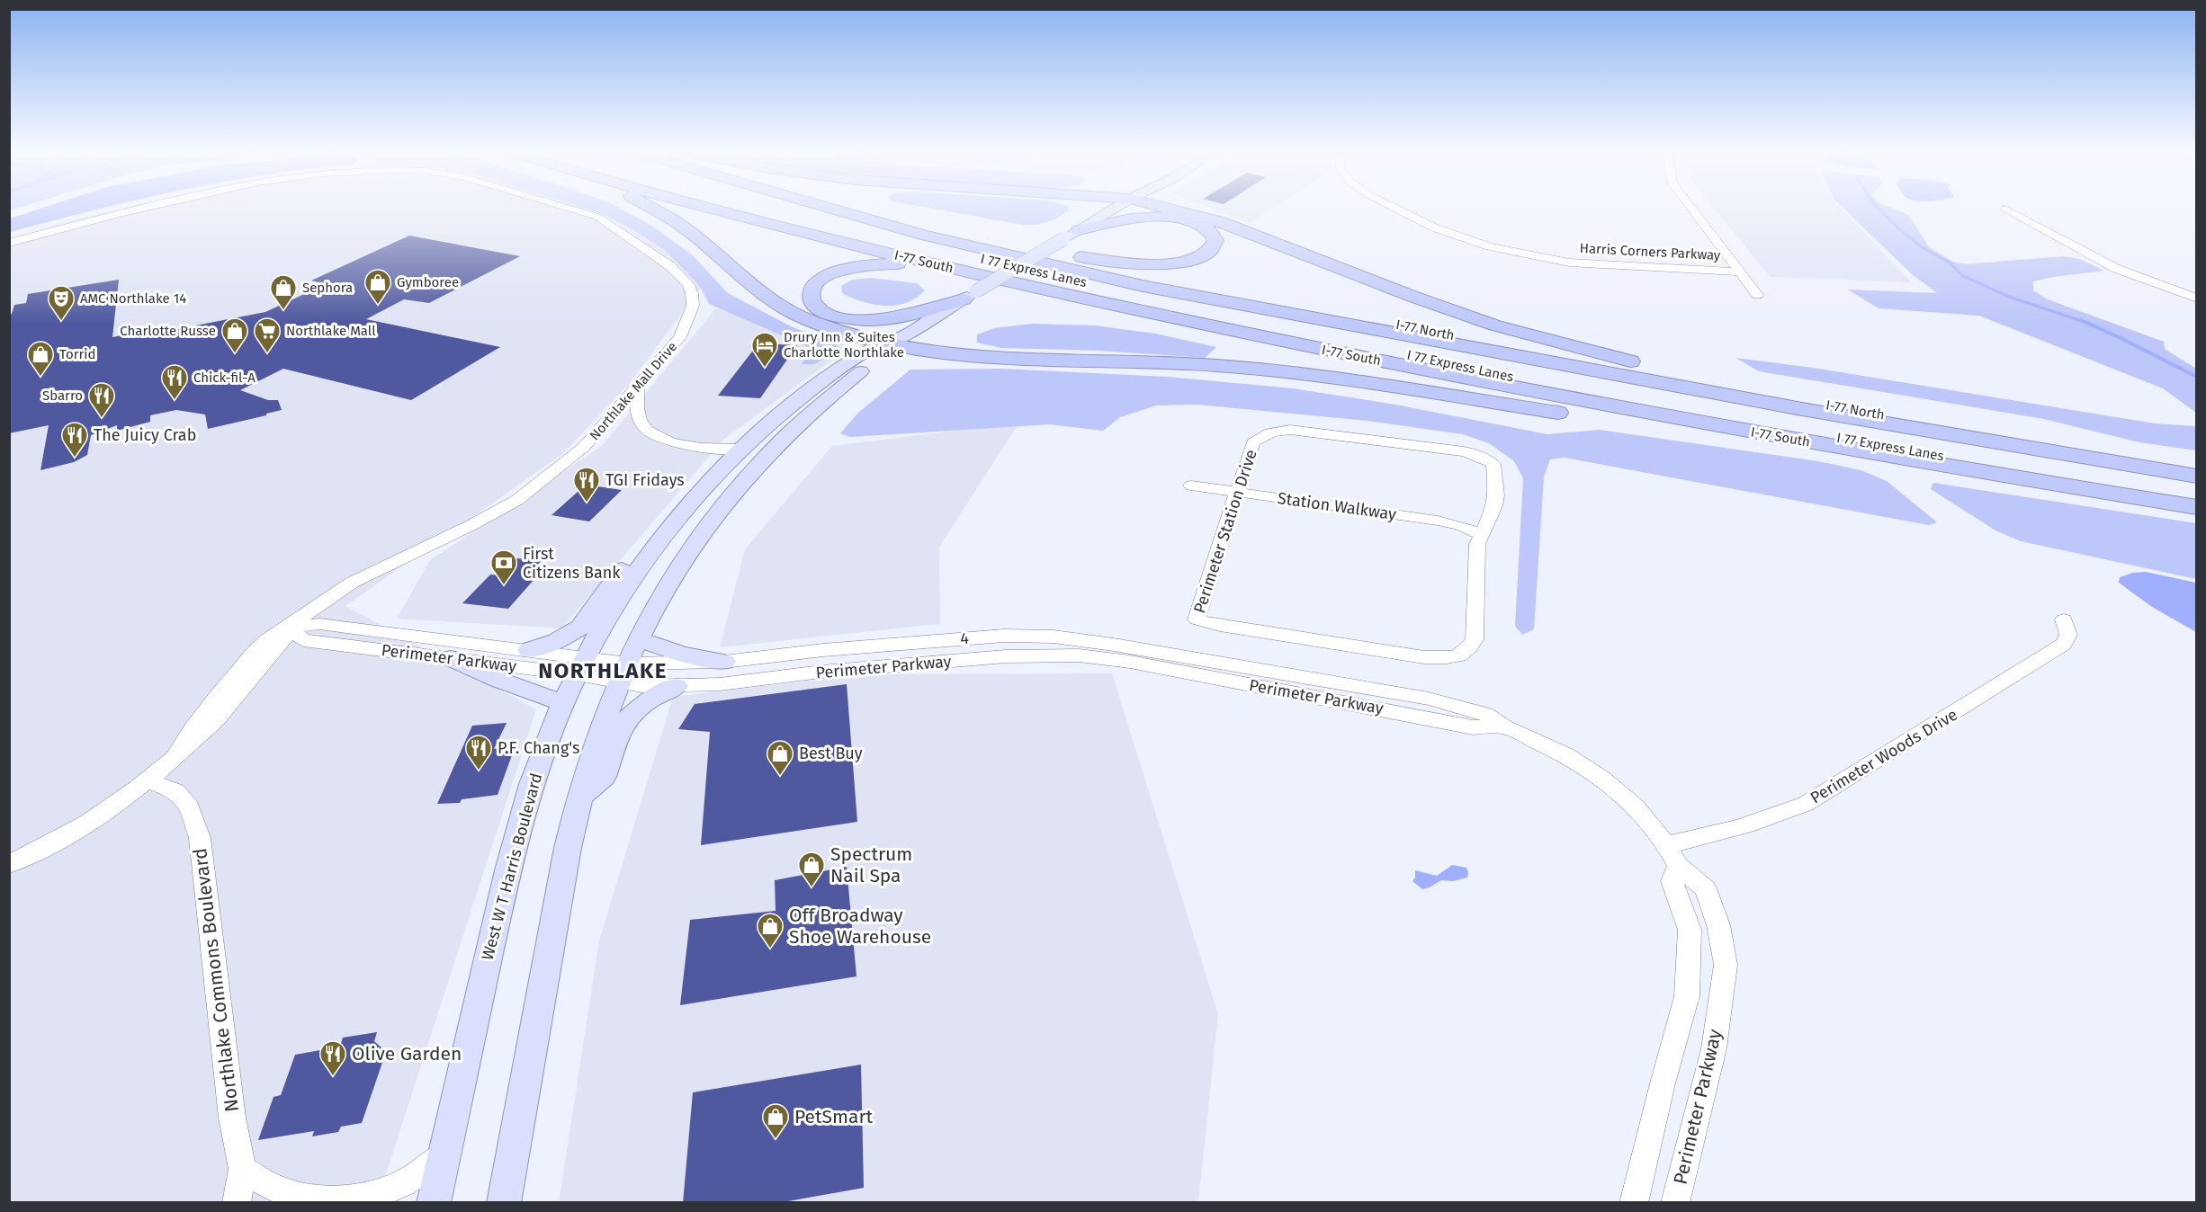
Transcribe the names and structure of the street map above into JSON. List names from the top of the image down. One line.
{"streets":{"highway":["I-77 South","I 77 Express Lanes","I-77 North"],"main road":["West W T Harris Boulevard"],"street":["Harris Corners Parkway","Northlake Mall Drive","Station Walkway","Perimeter Station Drive","4","Perimeter Parkway","Perimeter Woods Drive","Northlake Commons Boulevard"]},"crossings":[["Northlake Mall Drive","Perimeter Parkway"],["Northlake Mall Drive","Northlake Commons Boulevard"],["Station Walkway","Perimeter Station Drive"],["4","Perimeter Parkway"],["Perimeter Parkway","Perimeter Woods Drive"],["Perimeter Parkway","West W T Harris Boulevard"]],"districts":["NORTHLAKE"],"places":{"shop":["Gymboree","Sephora","Charlotte Russe","Torrid","Best Buy","Spectrum Nail Spa","Off Broadway Shoe Warehouse","PetSmart"],"theatre":["AMC Northlake 14"],"supermarket":["Northlake Mall"],"hotel":["Drury Inn & Suites Charlotte Northlake"],"restaurant":["Chick-fil-A","Sbarro","The Juicy Crab","TGI Fridays","P.F. Chang's","Olive Garden"],"bank":["First Citizens Bank"]}}
